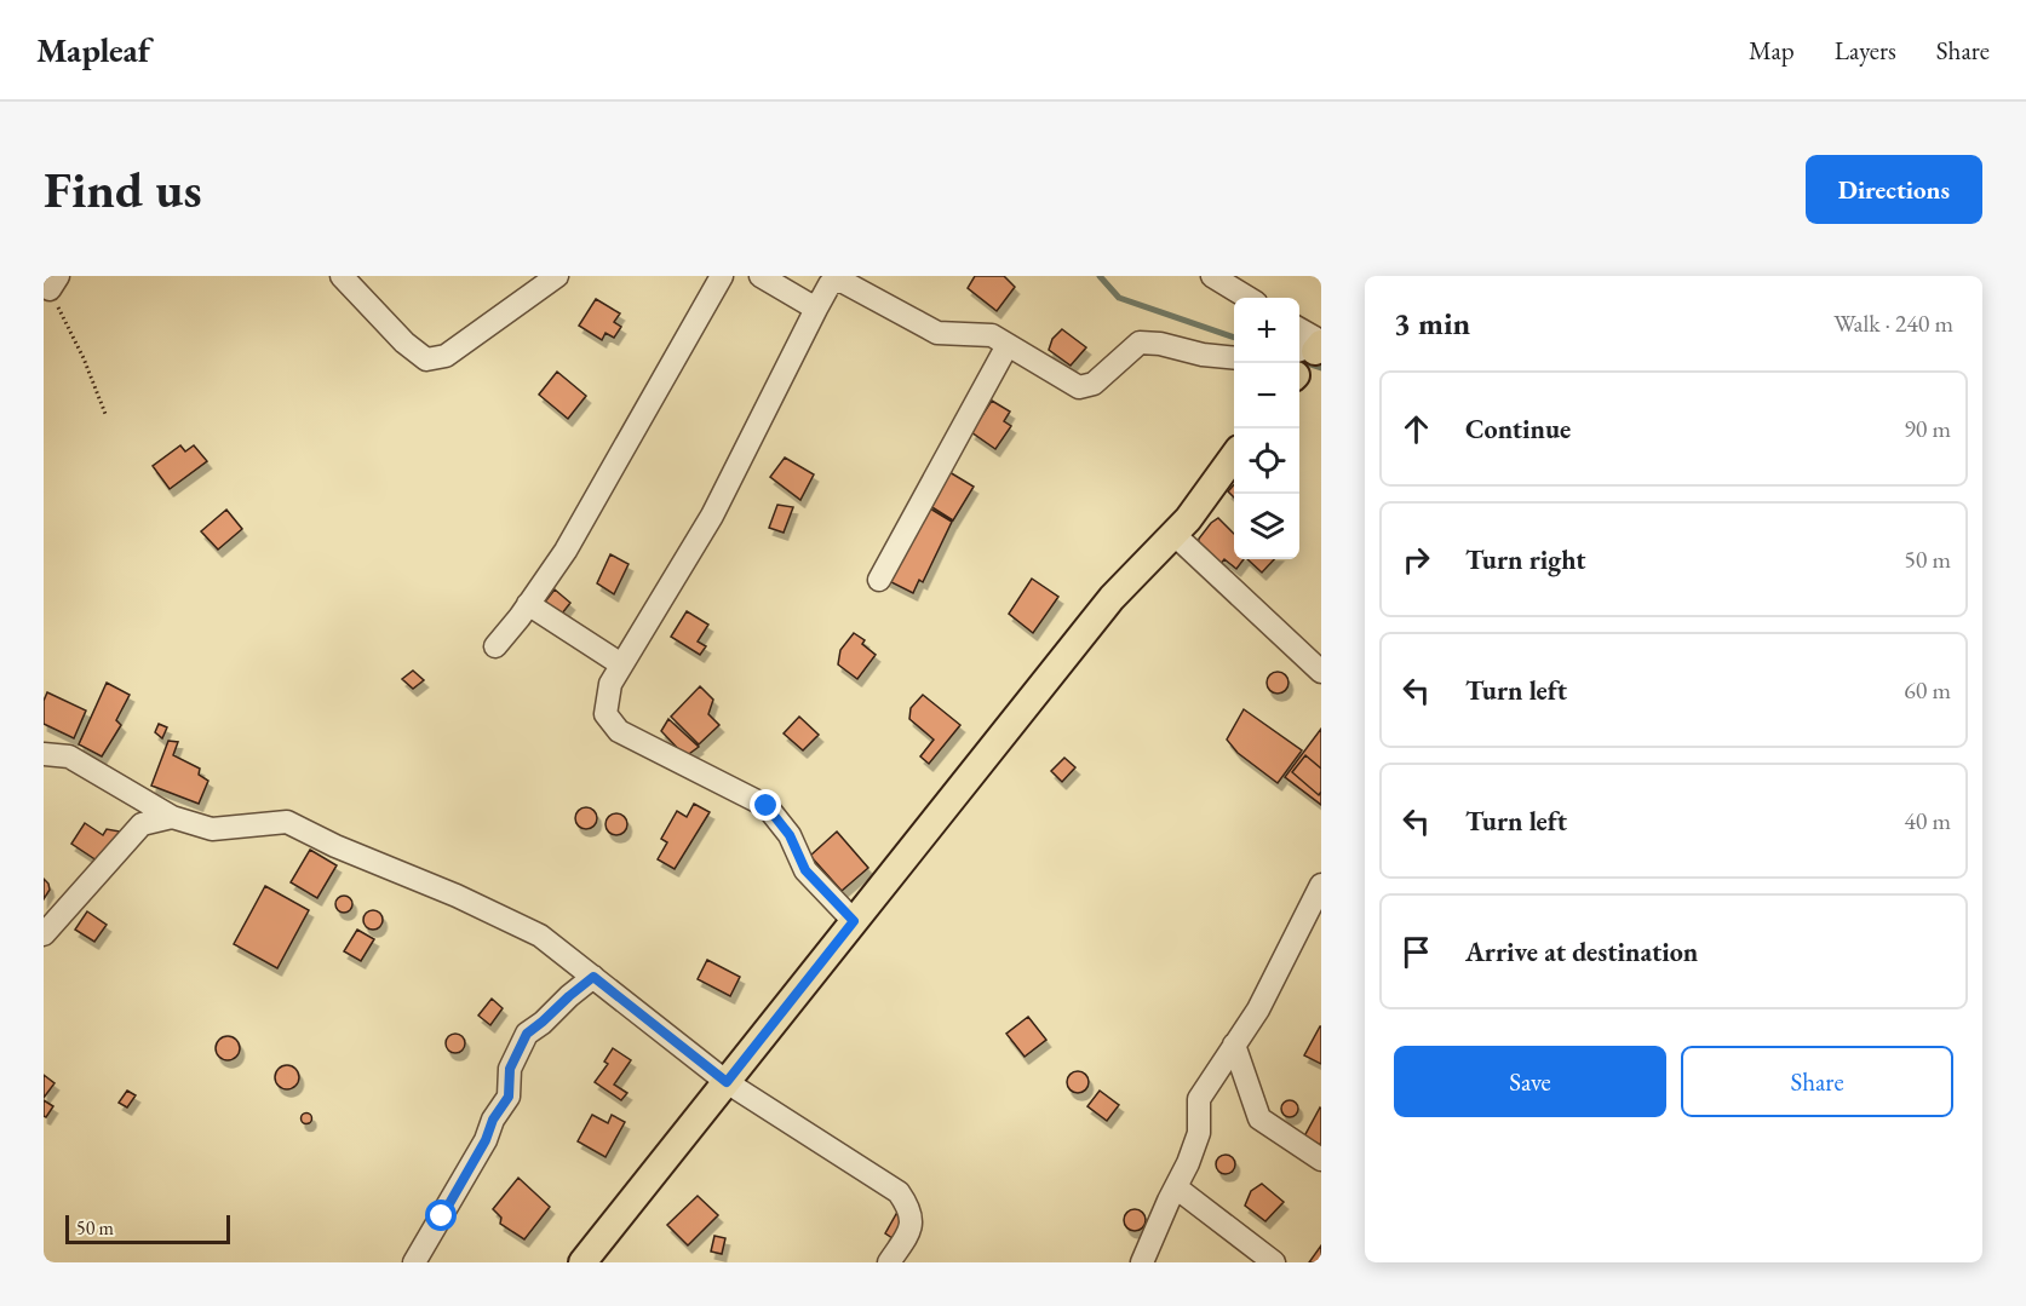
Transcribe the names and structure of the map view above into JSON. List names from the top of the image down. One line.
{"scale_bar":"50 m","page":{"header":"Mapleaf","nav":["Map","Layers","Share"],"buttons":["Directions",["Save","Share"]],"title":"Find us","heading":["3 min","Walk · 240 m"],"map_buttons":["+","−"],"list":[["Continue","90 m"],["Turn right","50 m"],["Turn left","60 m"],["Turn left","40 m"],"Arrive at destination"],"scale":"50 m"}}
